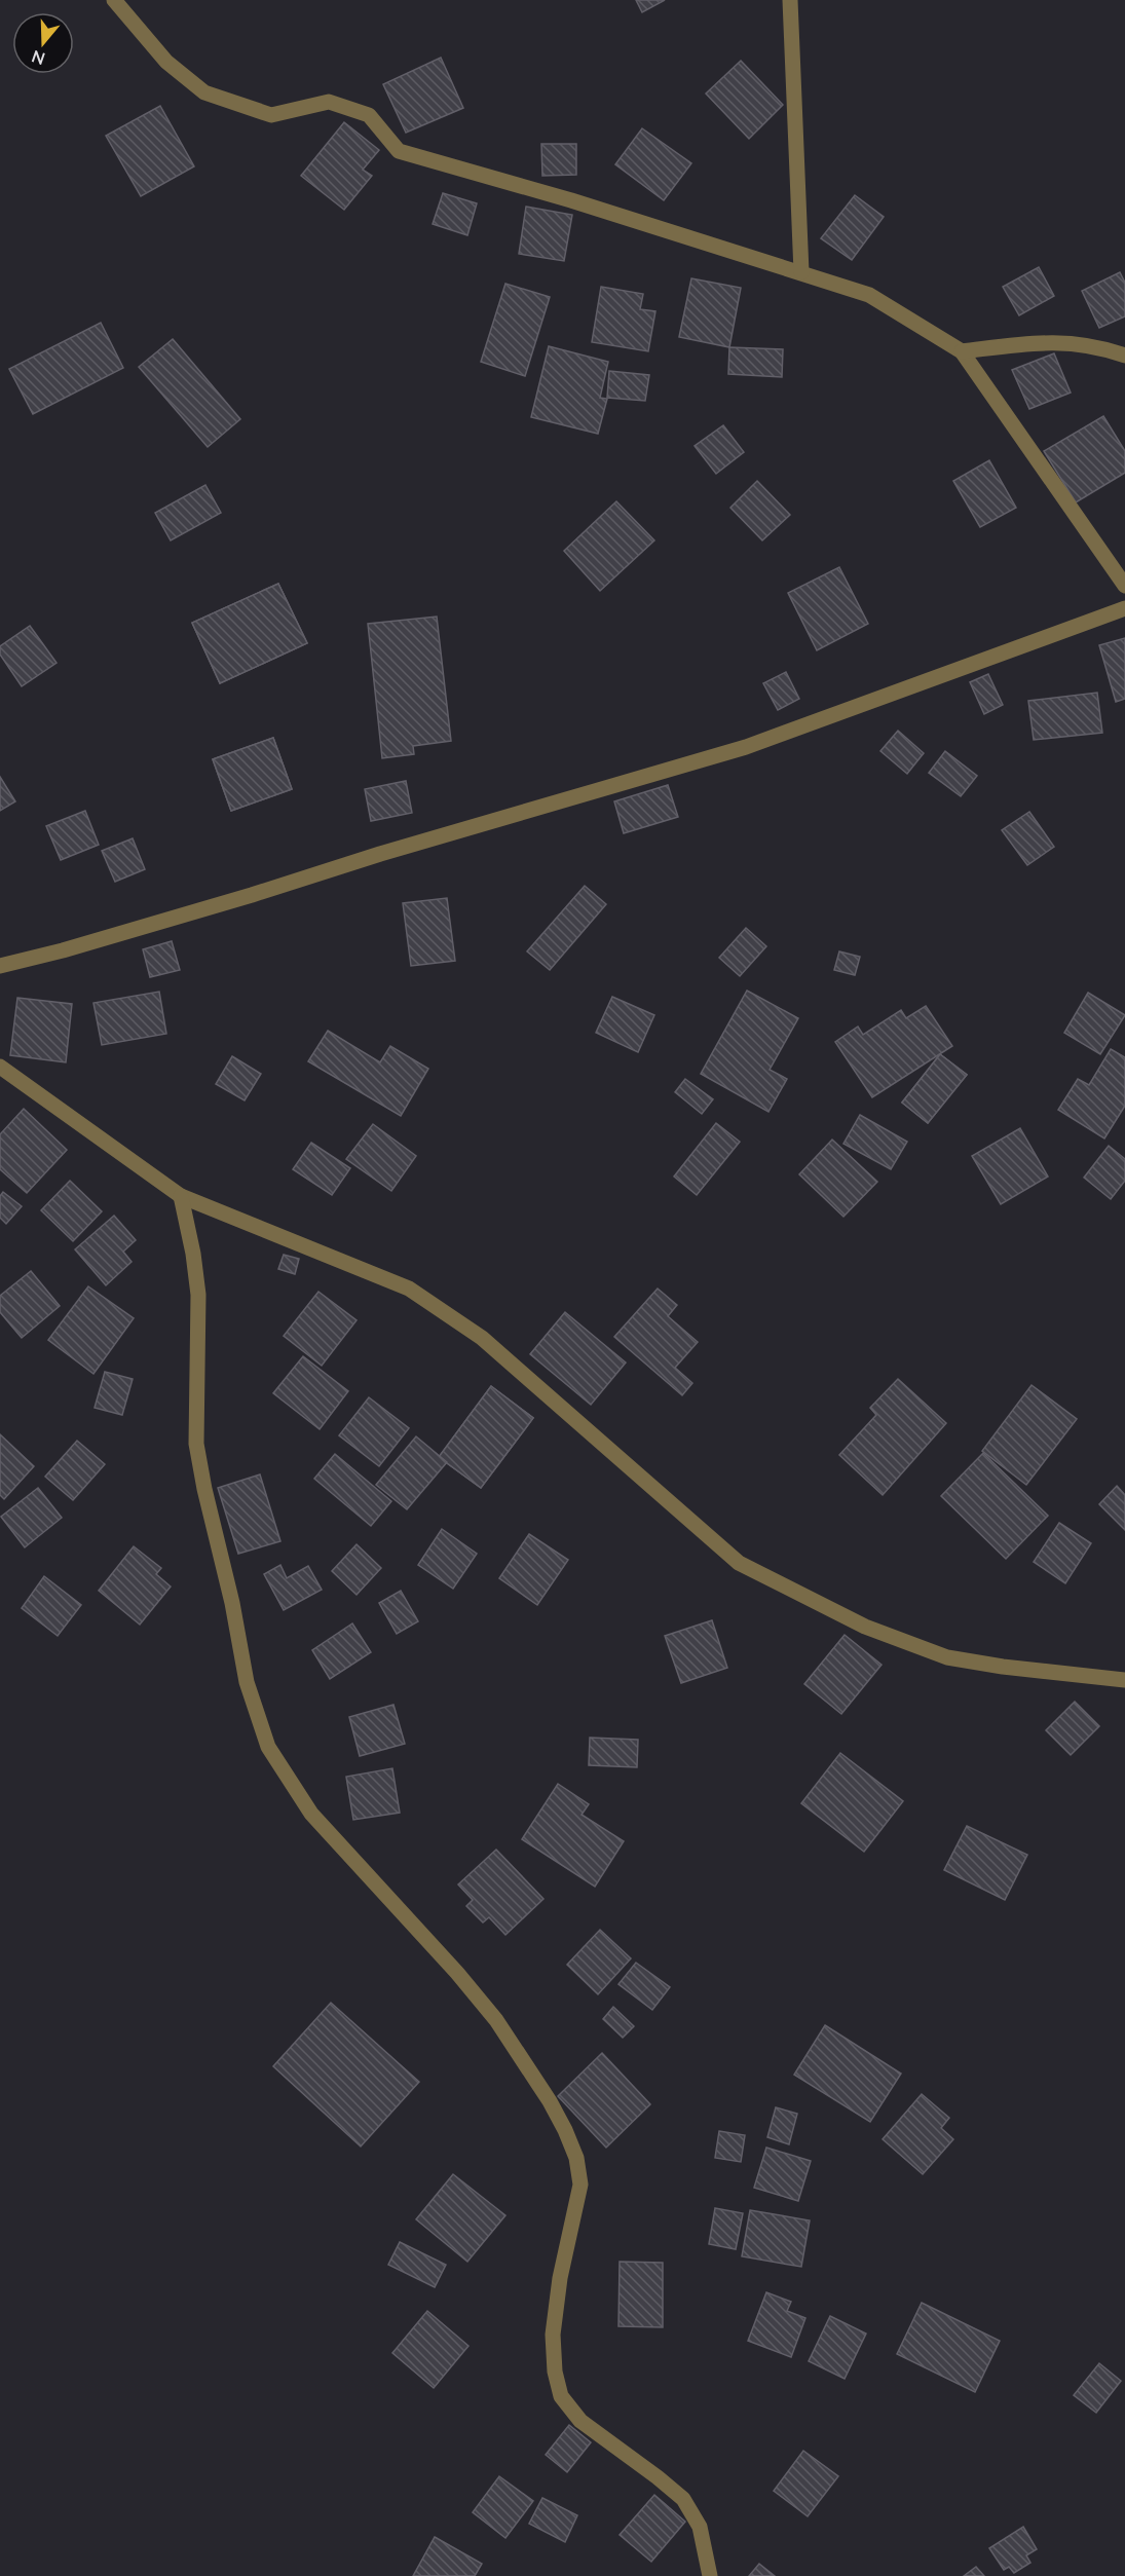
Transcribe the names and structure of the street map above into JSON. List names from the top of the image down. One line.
{"north":"bottom"}
